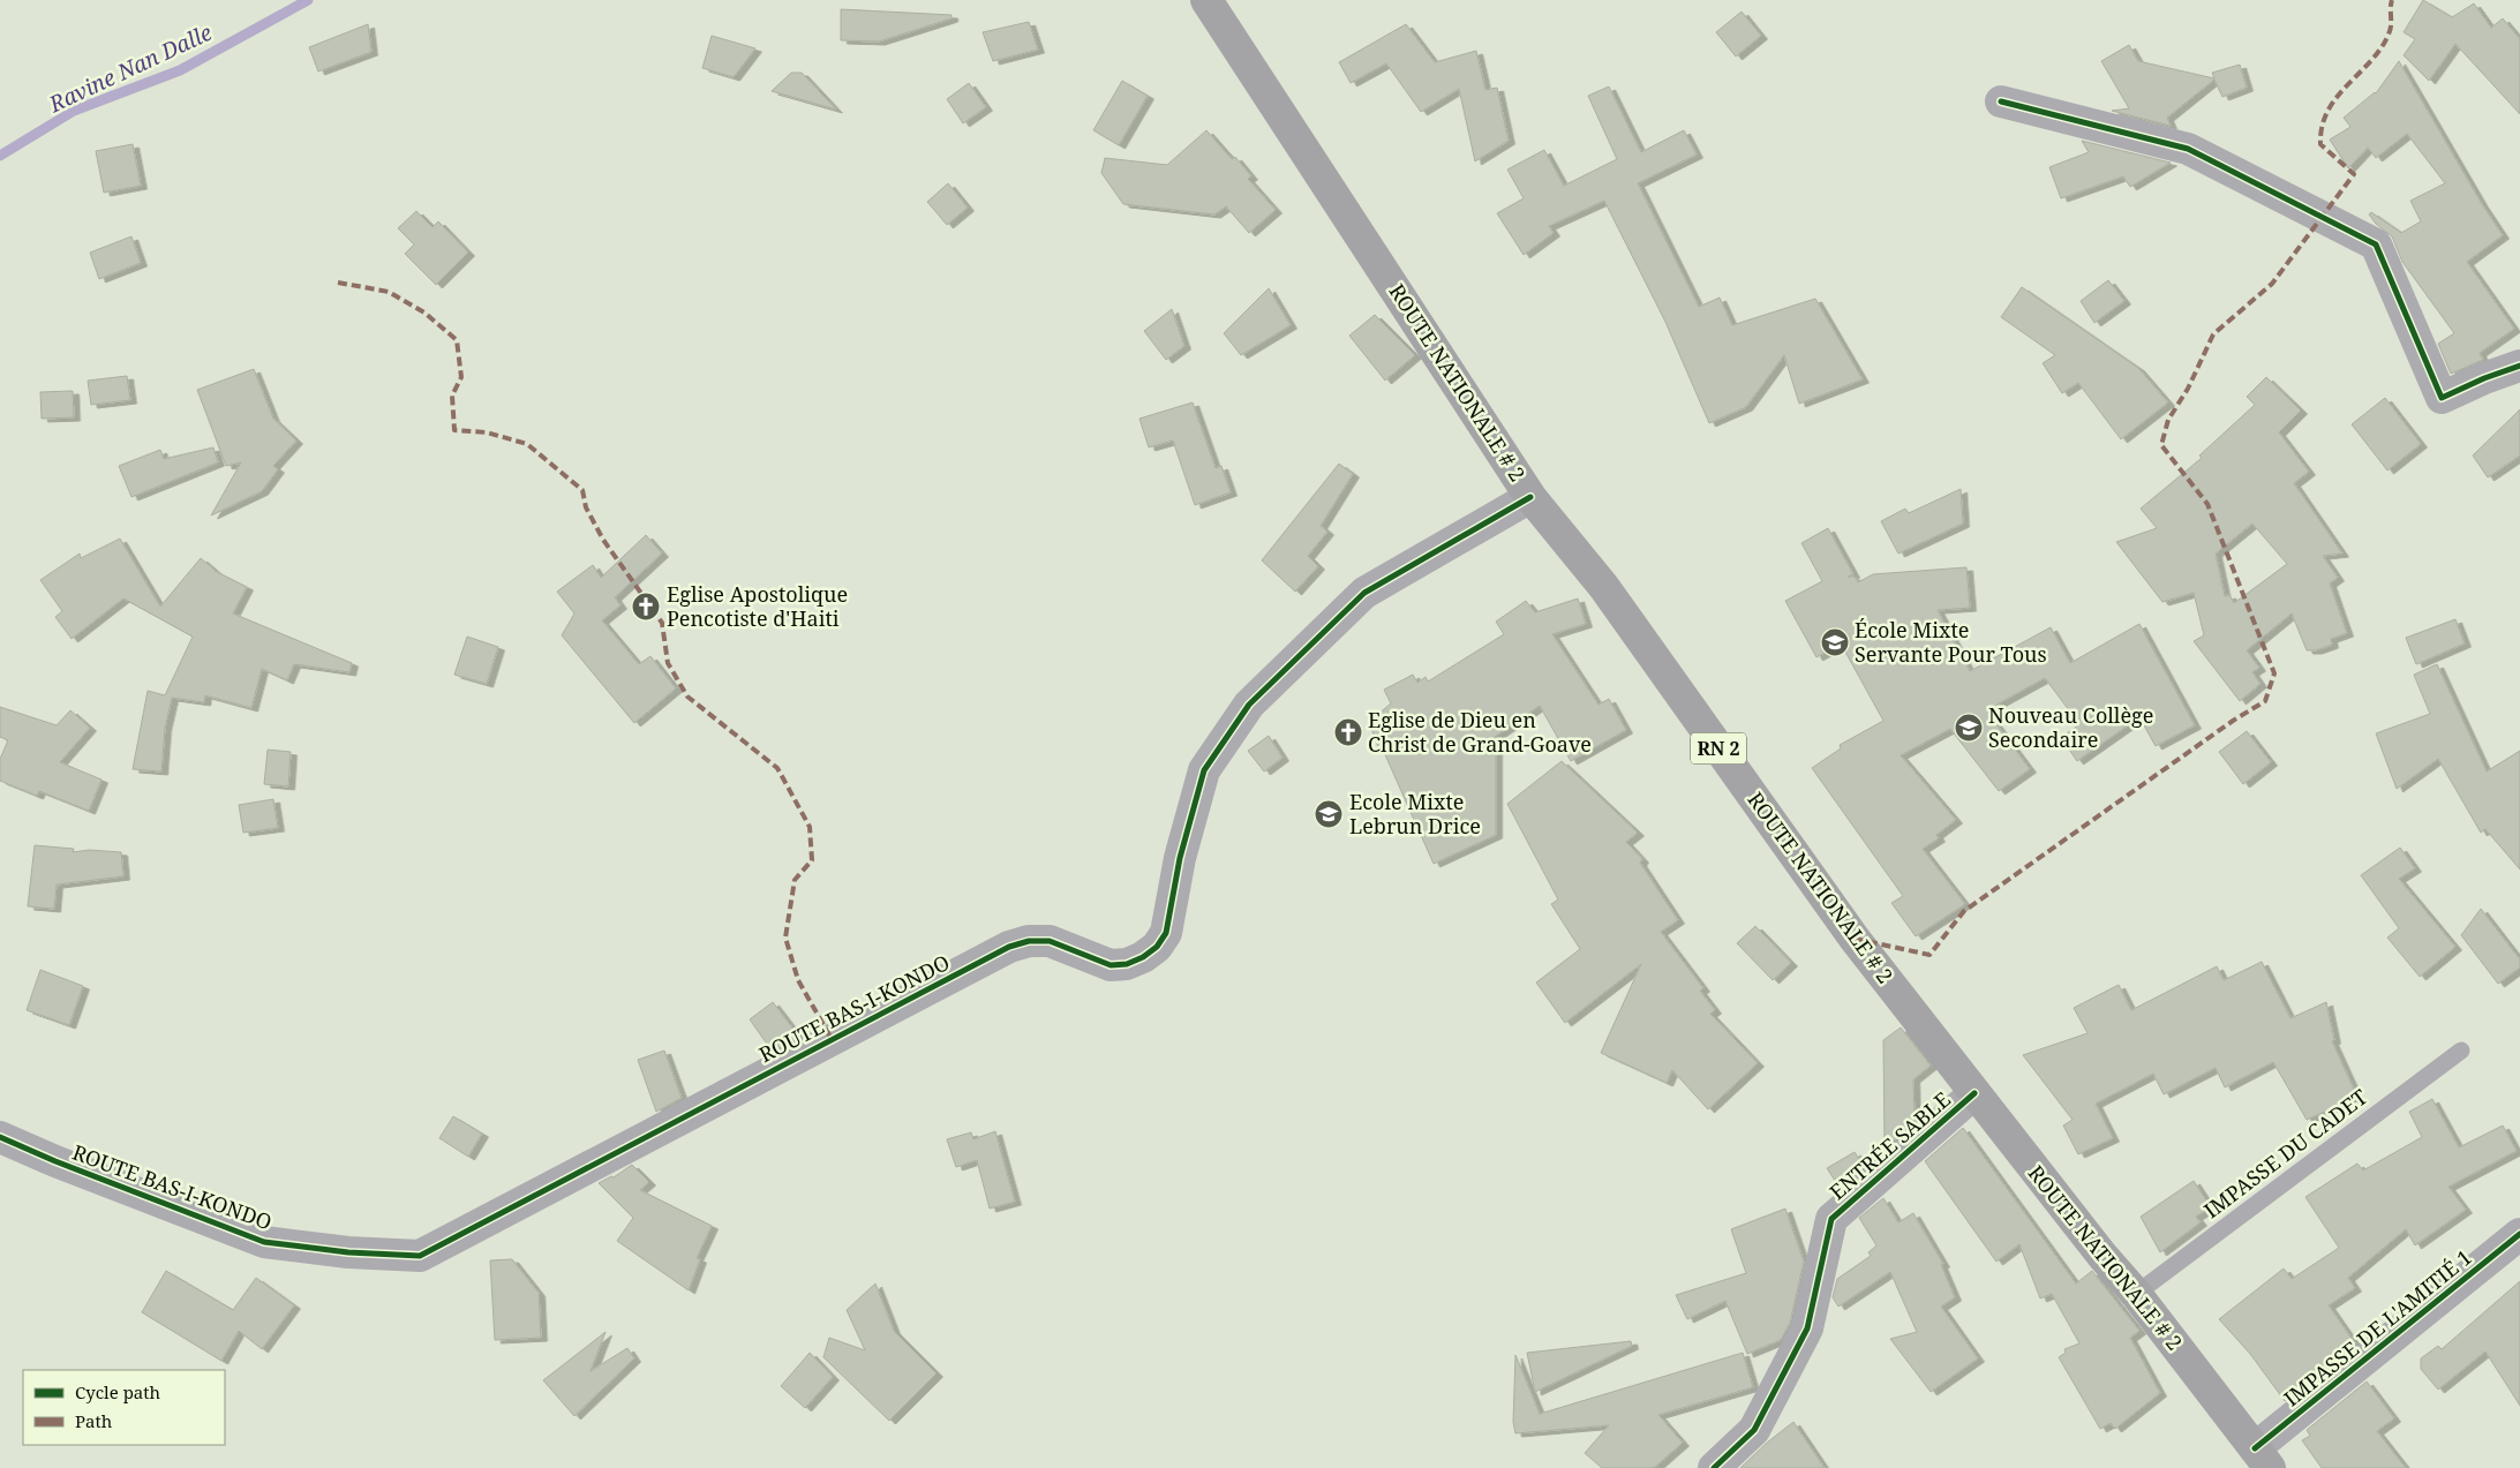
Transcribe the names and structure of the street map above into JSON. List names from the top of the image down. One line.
{"streets":{"main road":["ROUTE NATIONALE # 2","RN 2"],"street":["ROUTE BAS-I-KONDO","ENTRÉE SABLE","IMPASSE DE L'AMITIÉ 1"],"lane":["IMPASSE DU CADET"]},"crossings":[["ROUTE NATIONALE # 2","ROUTE BAS-I-KONDO"],["ROUTE NATIONALE # 2","ENTRÉE SABLE"],["ROUTE NATIONALE # 2","IMPASSE DU CADET"],["ROUTE NATIONALE # 2","IMPASSE DE L'AMITIÉ 1"]],"water":["Ravine Nan Dalle"],"places":{"church":["Eglise Apostolique Pencotiste d'Haiti","Eglise de Dieu en Christ de Grand-Goave"],"school or university":["École Mixte Servante Pour Tous","Nouveau Collège Secondaire","Ecole Mixte Lebrun Drice"]},"legend":["Cycle path","Path"]}
